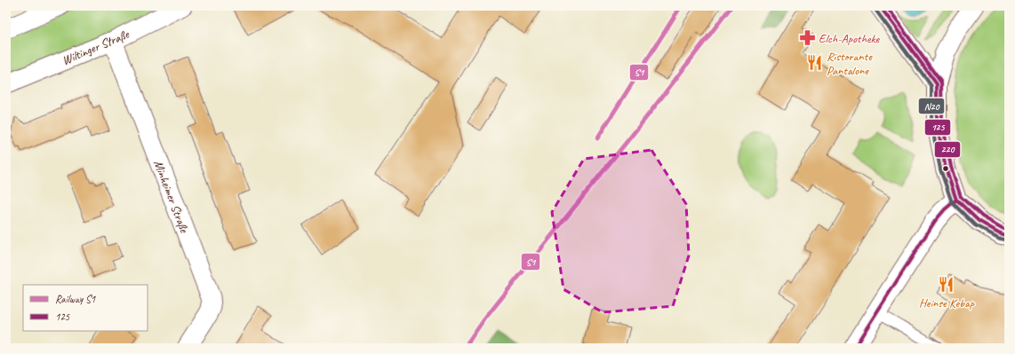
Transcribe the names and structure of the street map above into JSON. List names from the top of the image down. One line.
{"streets":{"street":["Wiltinger Straße","Minheimer Straße"]},"crossings":[["Wiltinger Straße","Minheimer Straße"]],"places":{"pharmacy":["Elch-Apotheke"],"restaurant":["Ristorante Pantalone","Heinse Kebap"]},"lines":["rail line S1","transit line 125","transit line 220","transit line N20"],"legend":["Railway S1","125"]}
